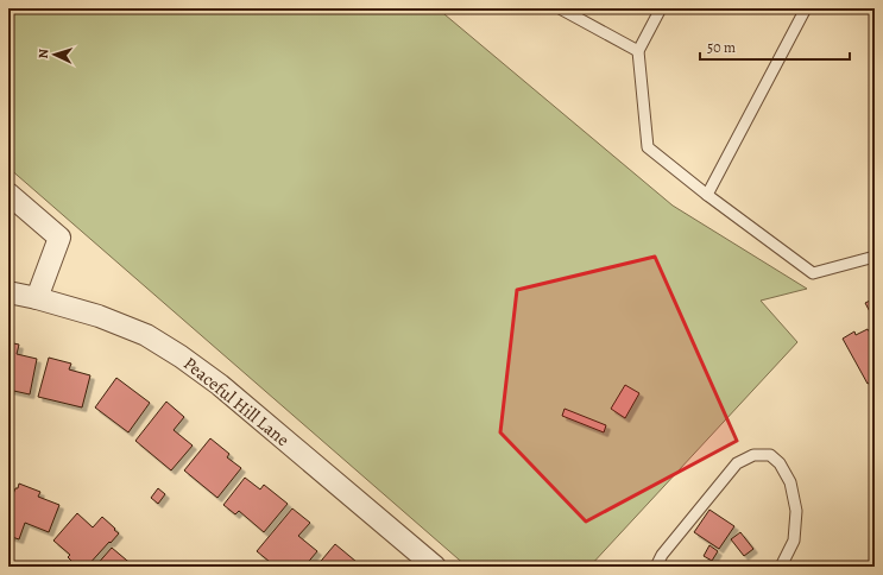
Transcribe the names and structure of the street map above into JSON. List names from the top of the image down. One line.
{"streets":{"street":["Peaceful Hill Lane"]},"scale_bar":"50 m","north":"left"}
